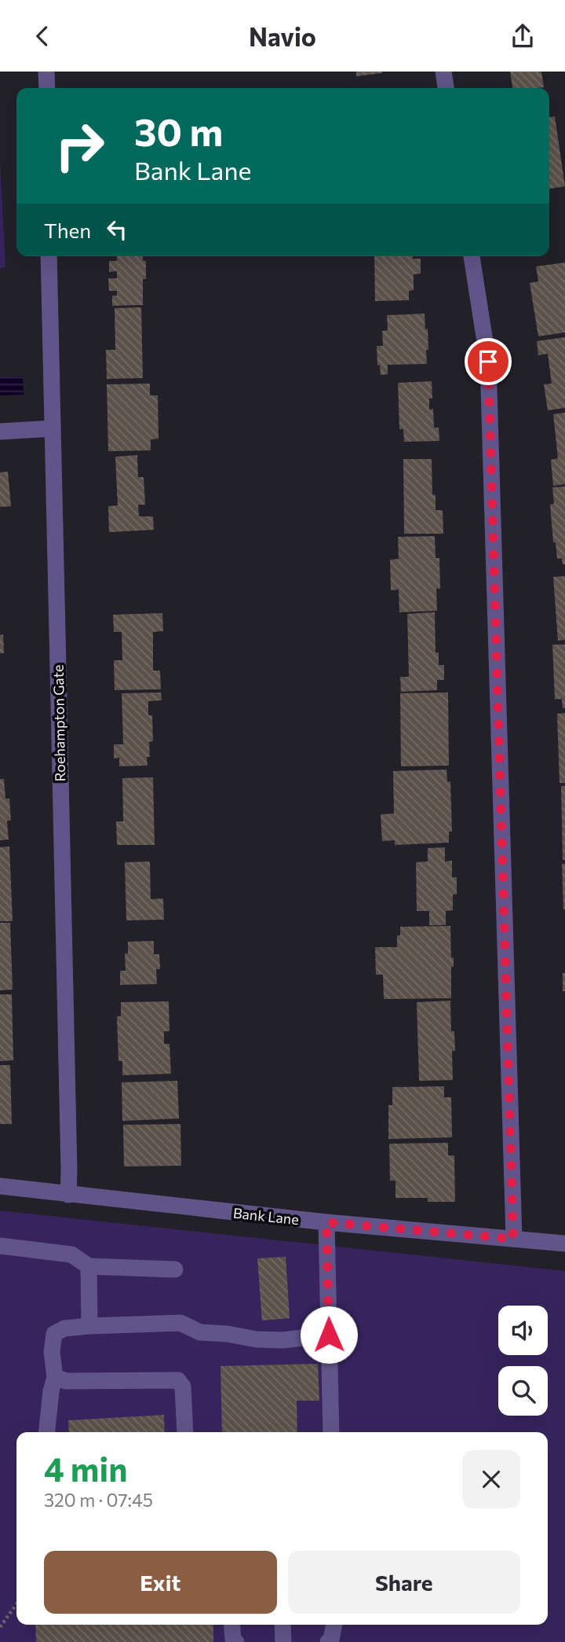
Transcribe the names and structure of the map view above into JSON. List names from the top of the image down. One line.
{"streets":{"street":["Roehampton Gate","Bank Lane"]},"crossings":[["Roehampton Gate","Bank Lane"]],"page":{"header":"Navio","turn":["30 m","Bank Lane"],"then":"Then","heading":["4 min","320 m · 07:45"],"buttons":["Exit","Share"]}}
